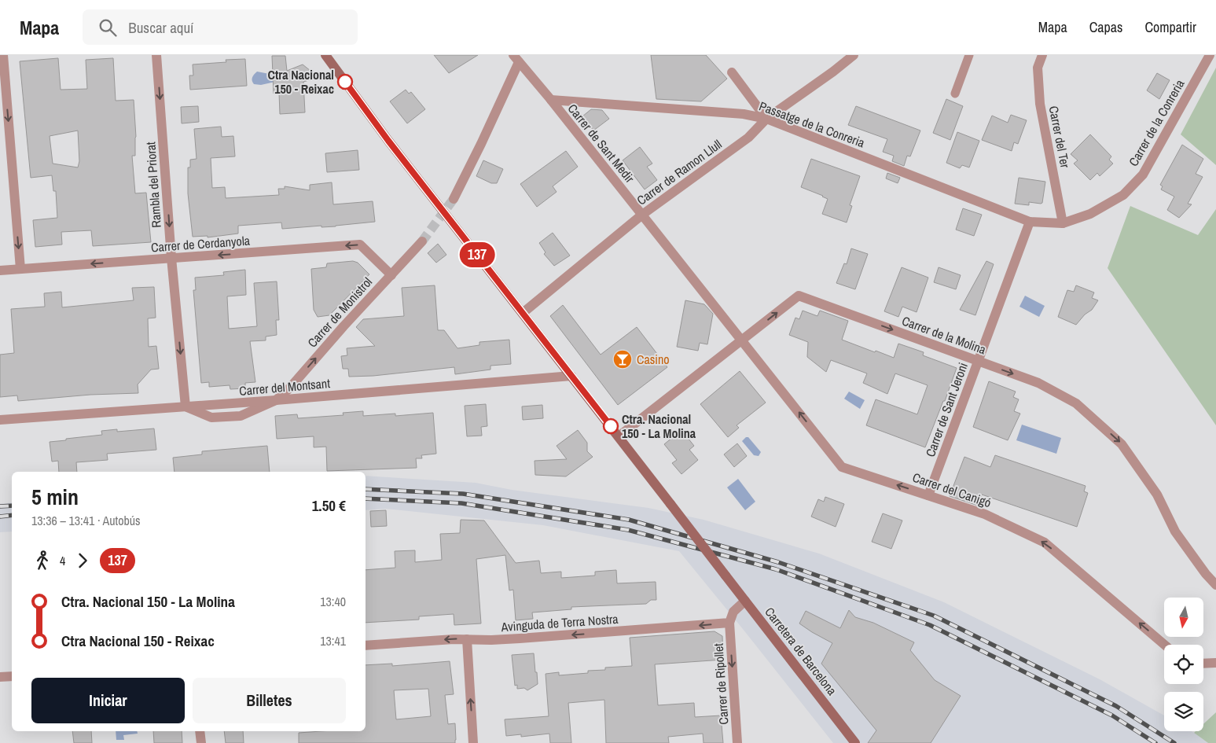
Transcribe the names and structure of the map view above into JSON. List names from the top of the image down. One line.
{"streets":{"main road":["Carretera de Barcelona"],"street":["Carrer de la Conreria","Passatge de la Conreria","Carrer del Ter","Carrer de Sant Medir","Carrer de Ramon Llull","Rambla del Priorat","Carrer de Cerdanyola","Carrer de Monistrol","Carrer de la Molina","Carrer del Montsant","Carrer de Sant Jeroni","Carrer del Canigó","Avinguda de Terra Nostra","Carrer de Ripollet"]},"crossings":[["Carrer de la Conreria","Passatge de la Conreria"],["Carrer de la Conreria","Carrer del Ter"],["Carrer de la Conreria","Carrer de Sant Jeroni"],["Passatge de la Conreria","Carrer de Sant Medir"],["Passatge de la Conreria","Carrer de Ramon Llull"],["Passatge de la Conreria","Carrer de Sant Jeroni"],["Carrer de Sant Medir","Carrer de Ramon Llull"],["Carrer de Sant Medir","Carrer de la Molina"],["Carrer de Sant Medir","Carrer del Canigó"],["Carrer de Ramon Llull","Carretera de Barcelona"],["Rambla del Priorat","Carrer de Cerdanyola"],["Carrer de Cerdanyola","Carrer de Monistrol"],["Carrer de Monistrol","Carrer del Montsant"],["Carrer de la Molina","Carrer de Sant Jeroni"],["Carrer de la Molina","Carrer del Canigó"],["Carrer de la Molina","Carretera de Barcelona"],["Carrer del Montsant","Carretera de Barcelona"],["Carrer de Sant Jeroni","Carrer del Canigó"],["Avinguda de Terra Nostra","Carrer de Ripollet"]],"one_way":["Rambla del Priorat","Carrer de Cerdanyola","Carrer de Monistrol","Carrer de la Molina","Carrer del Canigó","Avinguda de Terra Nostra","Carrer de Ripollet"],"places":{"other":["Ctra Nacional 150 - Reixac","Ctra. Nacional 150 - La Molina"],"bar":["Casino"]},"lines":["bus line 137"],"north":"bottom","page":{"header":"Mapa","search":"Buscar aquí","nav":["Mapa","Capas","Compartir"],"on_map":"137","heading":["5 min","13:36 – 13:41 · Autobús","1.50 €"],"legs":["4","137"],"list":[{"name":"Ctra. Nacional 150 - La Molina","value":"13:40"},{"name":"Ctra Nacional 150 - Reixac","value":"13:41"}],"buttons":["Iniciar","Billetes"]}}
